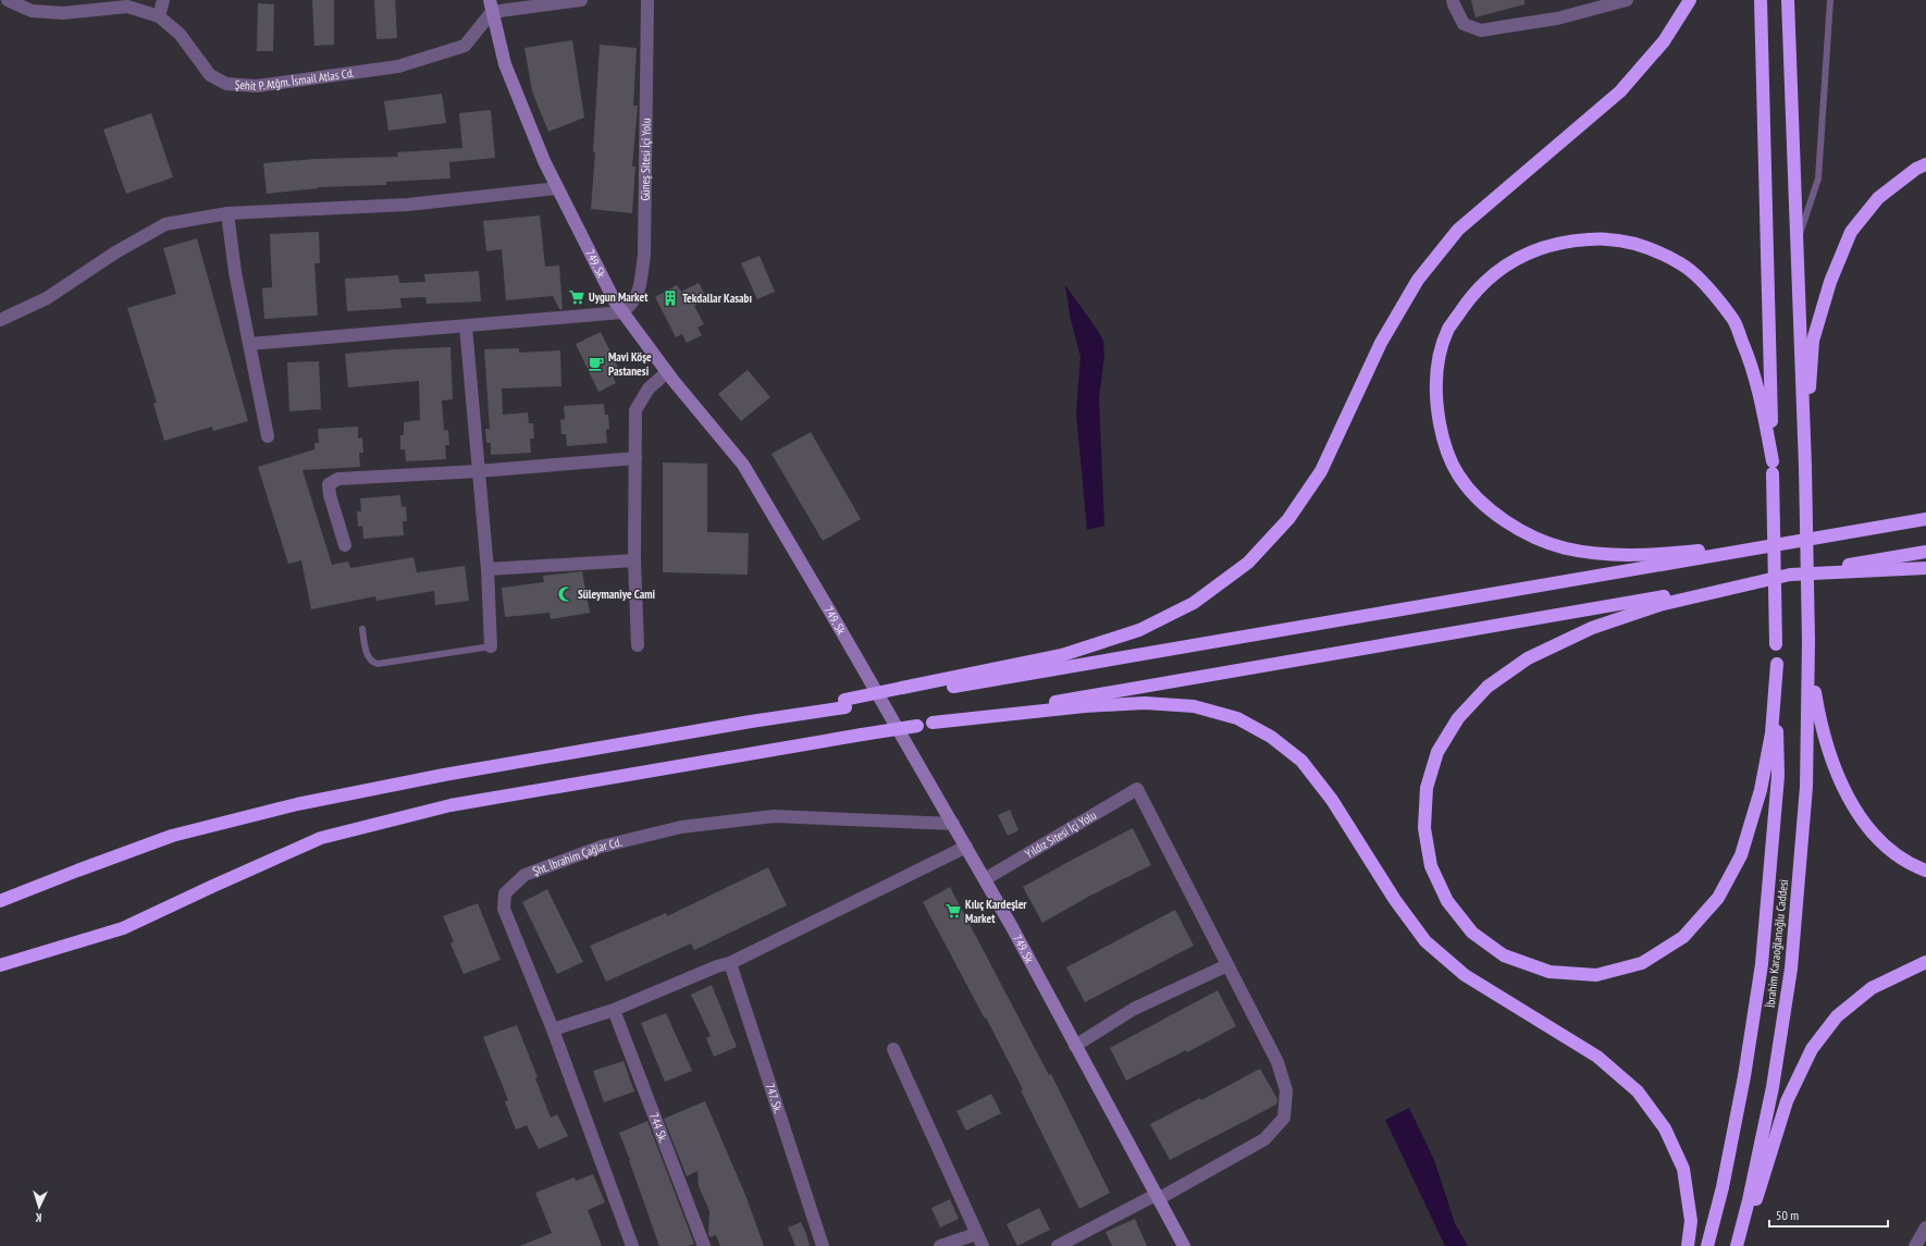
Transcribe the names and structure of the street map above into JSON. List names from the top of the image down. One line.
{"streets":{"highway":["İbrahim Karaoğlanoğlu Caddesi"],"street":["Şehit P. Atğm. İsmail Atlas Cd.","Güneş Sitesi İçi Yolu","749. Sk","Yıldız Sitesi İçi Yolu","Şht. İbrahim Çağlar Cd.","747. Sk.","744 Sk."]},"crossings":[["Şehit P. Atğm. İsmail Atlas Cd.","749. Sk"],["Güneş Sitesi İçi Yolu","749. Sk"],["749. Sk","Yıldız Sitesi İçi Yolu"],["749. Sk","Şht. İbrahim Çağlar Cd."]],"places":{"supermarket":["Uygun Market","Kılıç Kardeşler Market"],"building":["Tekdallar Kasabı"],"cafe":["Mavi Köşe Pastanesi"],"mosque":["Süleymaniye Cami"]},"scale_bar":"50 m","north":"bottom"}
